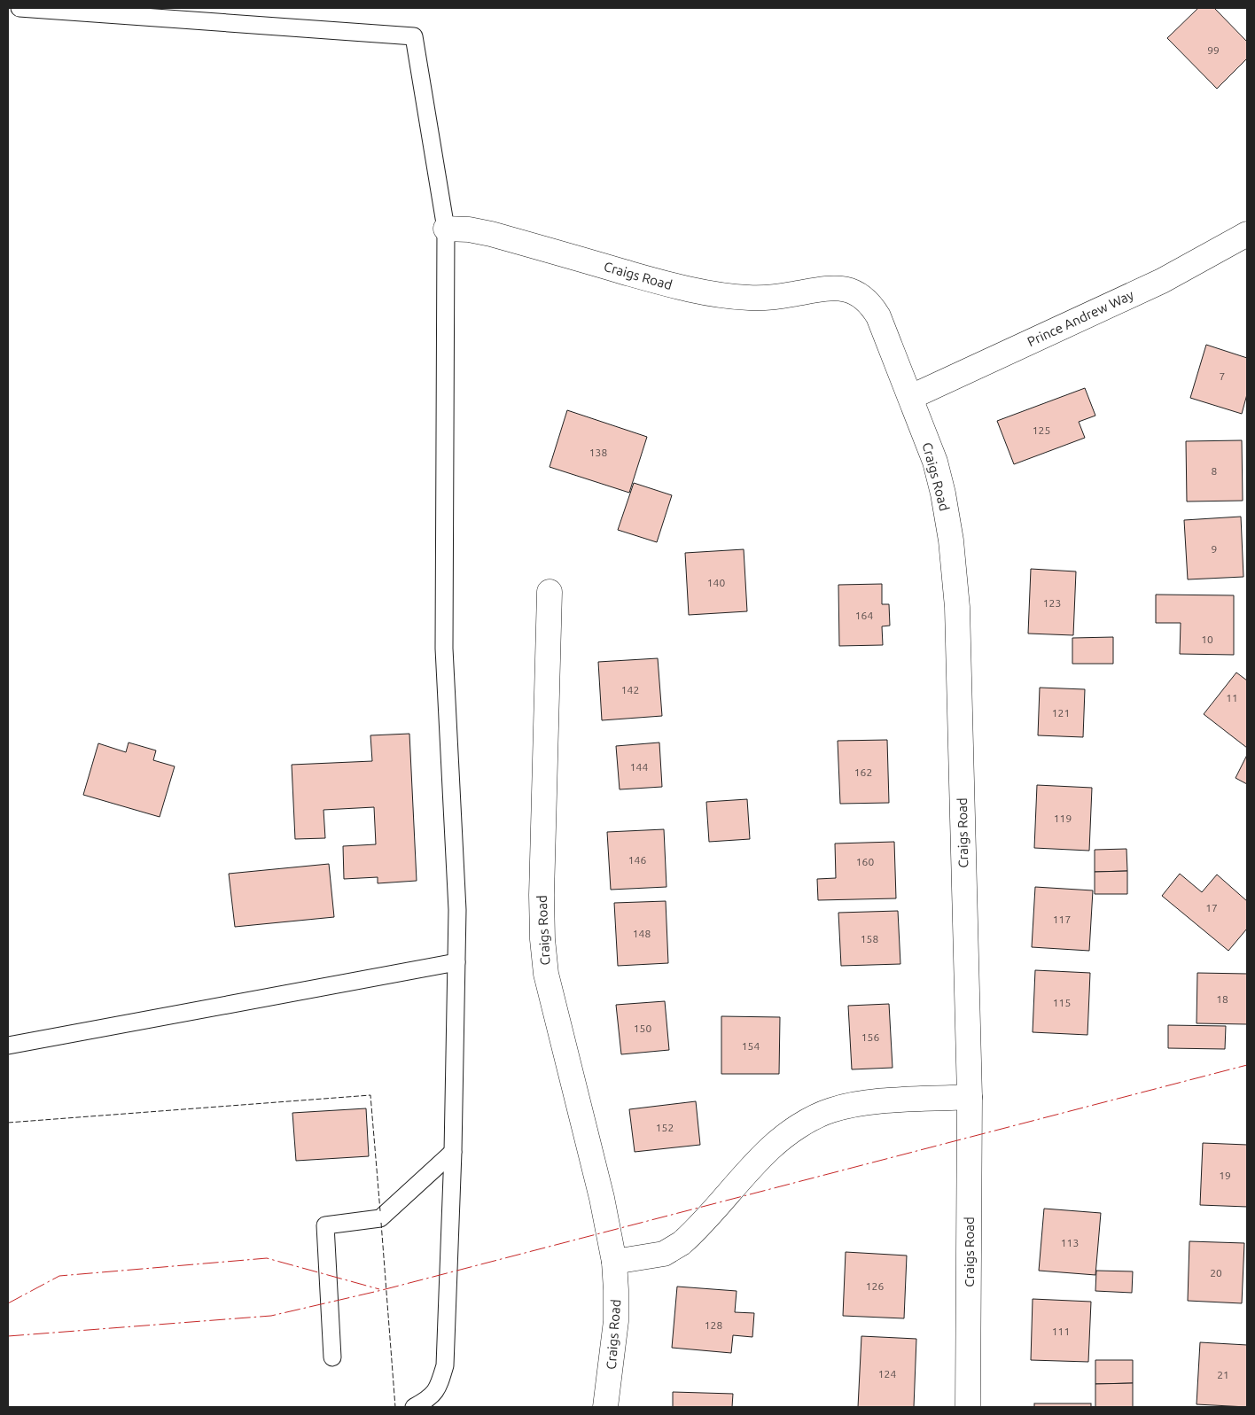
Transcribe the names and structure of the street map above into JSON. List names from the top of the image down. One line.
{"streets":{"street":["Craigs Road","Prince Andrew Way"]},"crossings":[["Craigs Road","Prince Andrew Way"]],"house_numbers":["99","7","125","138","8","9","140","123","164","10","142","11","121","144","162","119","146","160","17","117","148","158","18","115","150","156","154","152","19","113","20","126","128","111","124","21"]}
